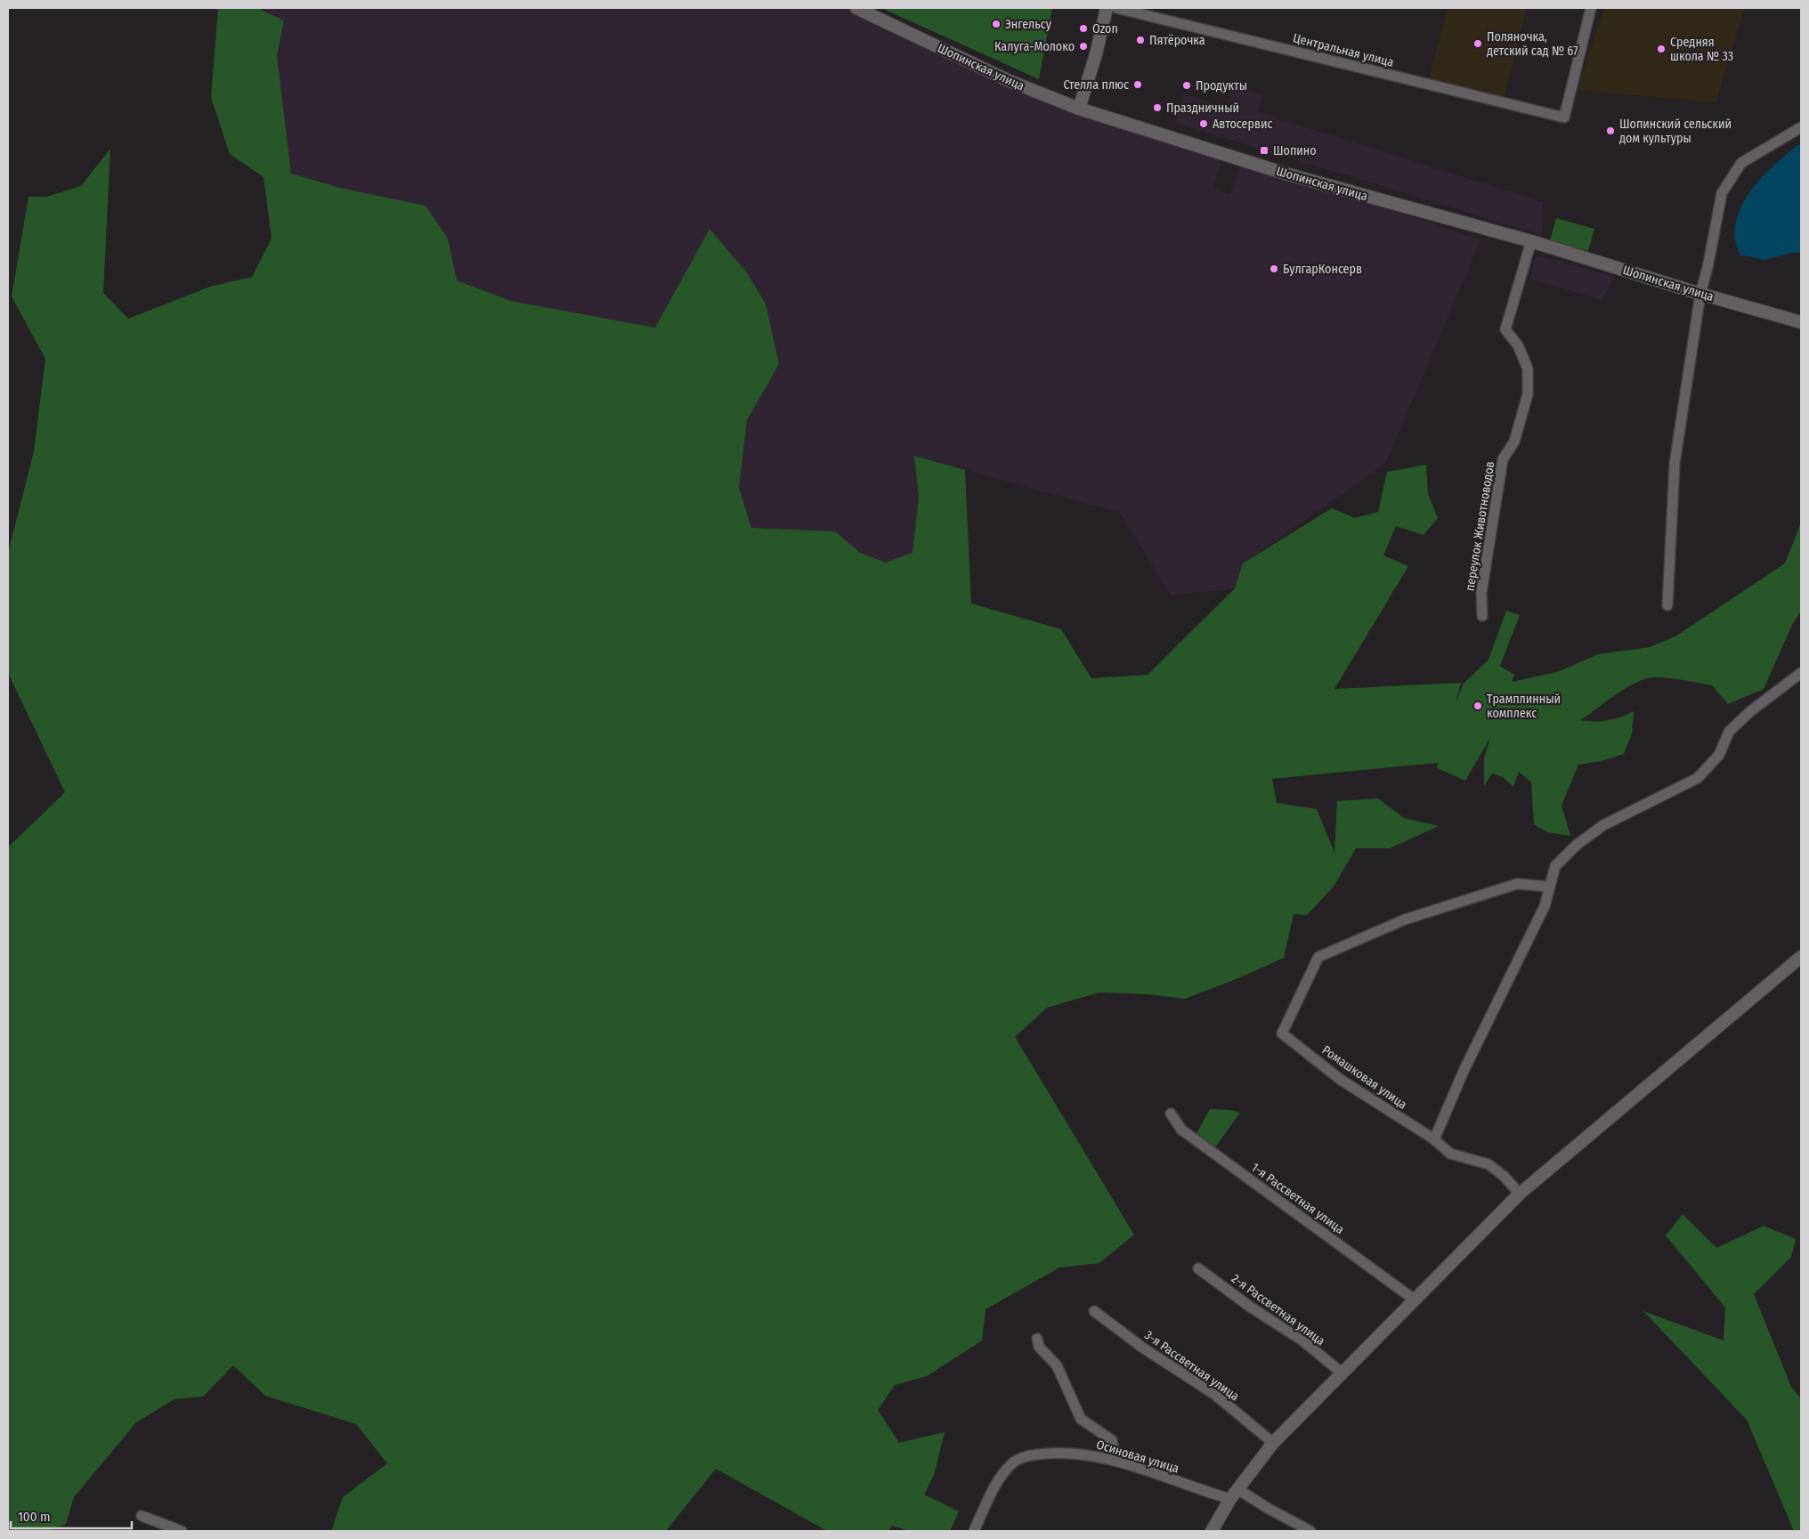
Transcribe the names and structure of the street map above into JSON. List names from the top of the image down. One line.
{"streets":{"street":["Центральная улица","Шопинская улица","переулок Животноводов","Ромашковая улица","1-я Рассветная улица","2-я Рассветная улица","3-я Рассветная улица","Осиновая улица"]},"crossings":[["Шопинская улица","переулок Животноводов"]],"places":{"other":["Энгельсу","Ozon","Пятёрочка","Поляночка, детский сад № 67","Калуга-Молоко","Средняя школа № 33","Стелла плюс","Продукты","Праздничный","Автосервис","Шопинский сельский дом культуры","БулгарКонсерв","Трамплинный комплекс"],"transit":["Шопино"]},"scale_bar":"100 m"}
